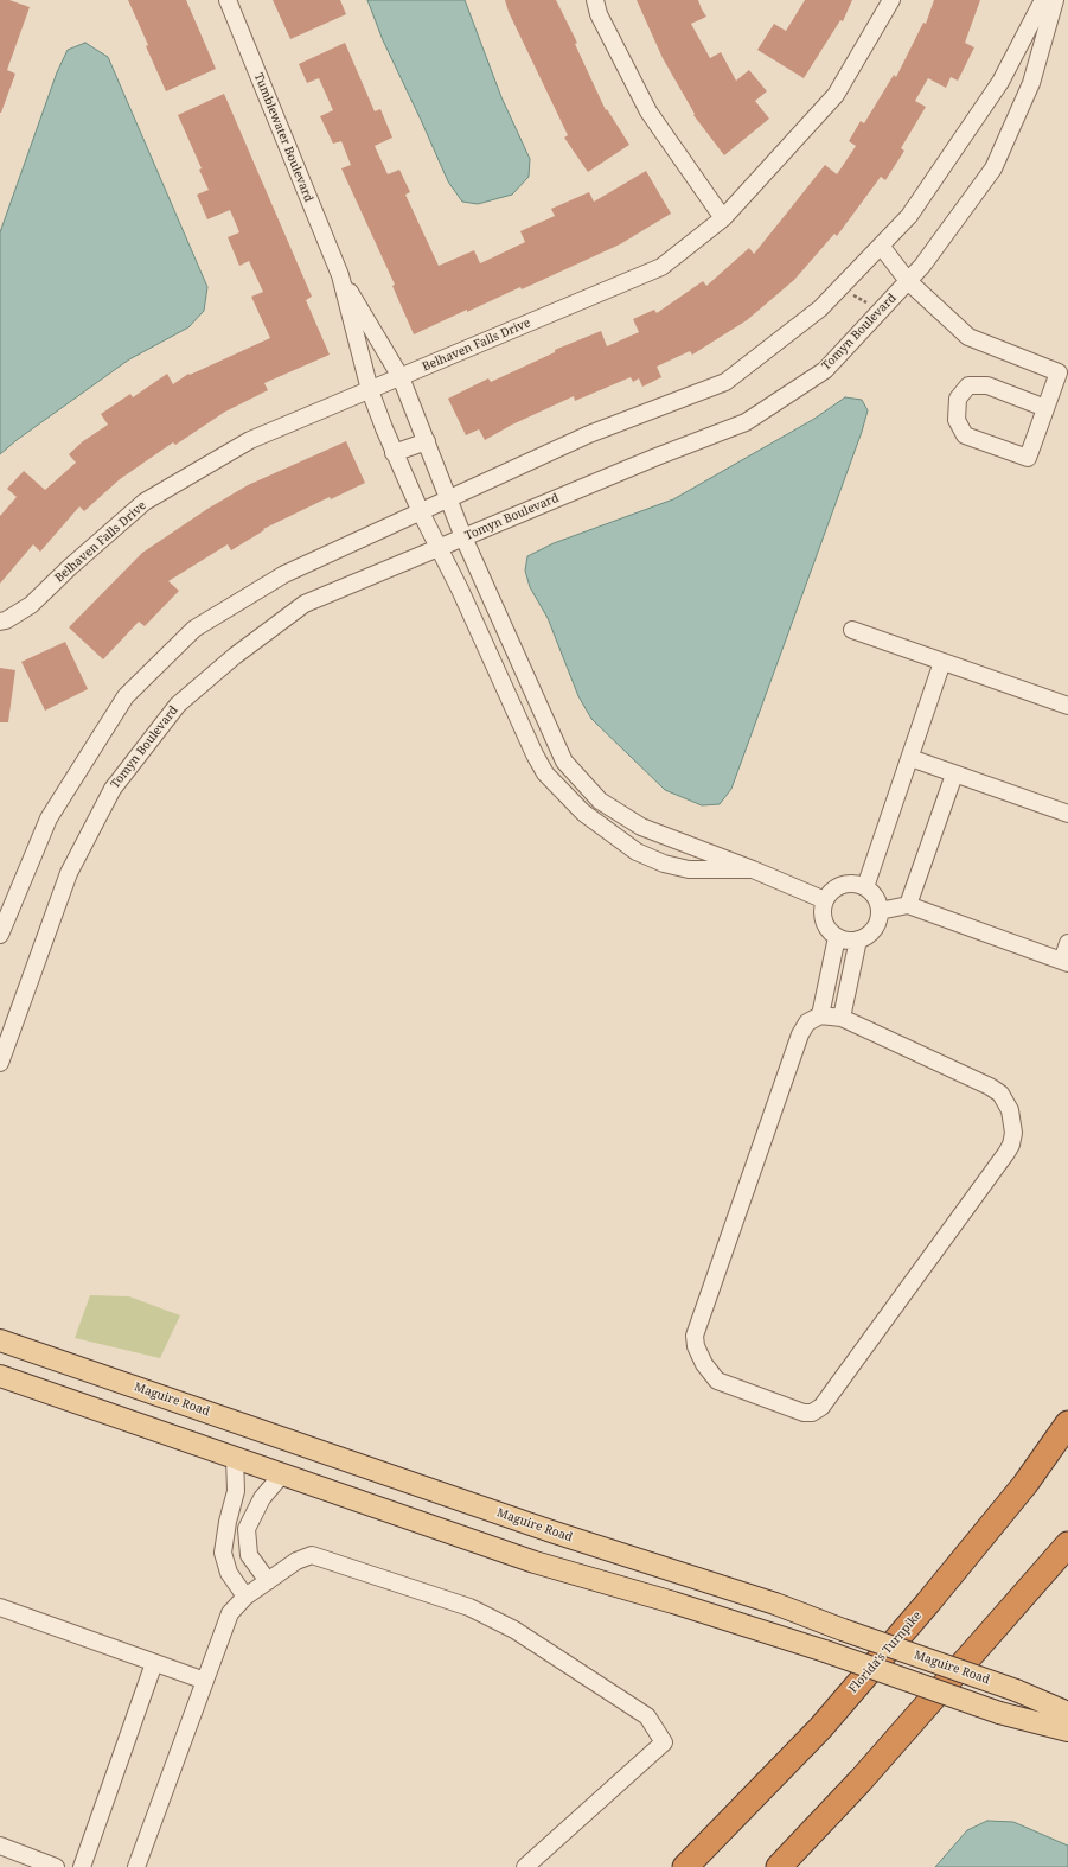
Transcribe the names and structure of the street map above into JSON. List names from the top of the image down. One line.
{"streets":{"highway":["Florida's Turnpike"],"main road":["Maguire Road"],"street":["Tumblewater Boulevard","Tomyn Boulevard","Belhaven Falls Drive"]},"crossings":[["Tumblewater Boulevard","Tomyn Boulevard"],["Tumblewater Boulevard","Belhaven Falls Drive"]]}
